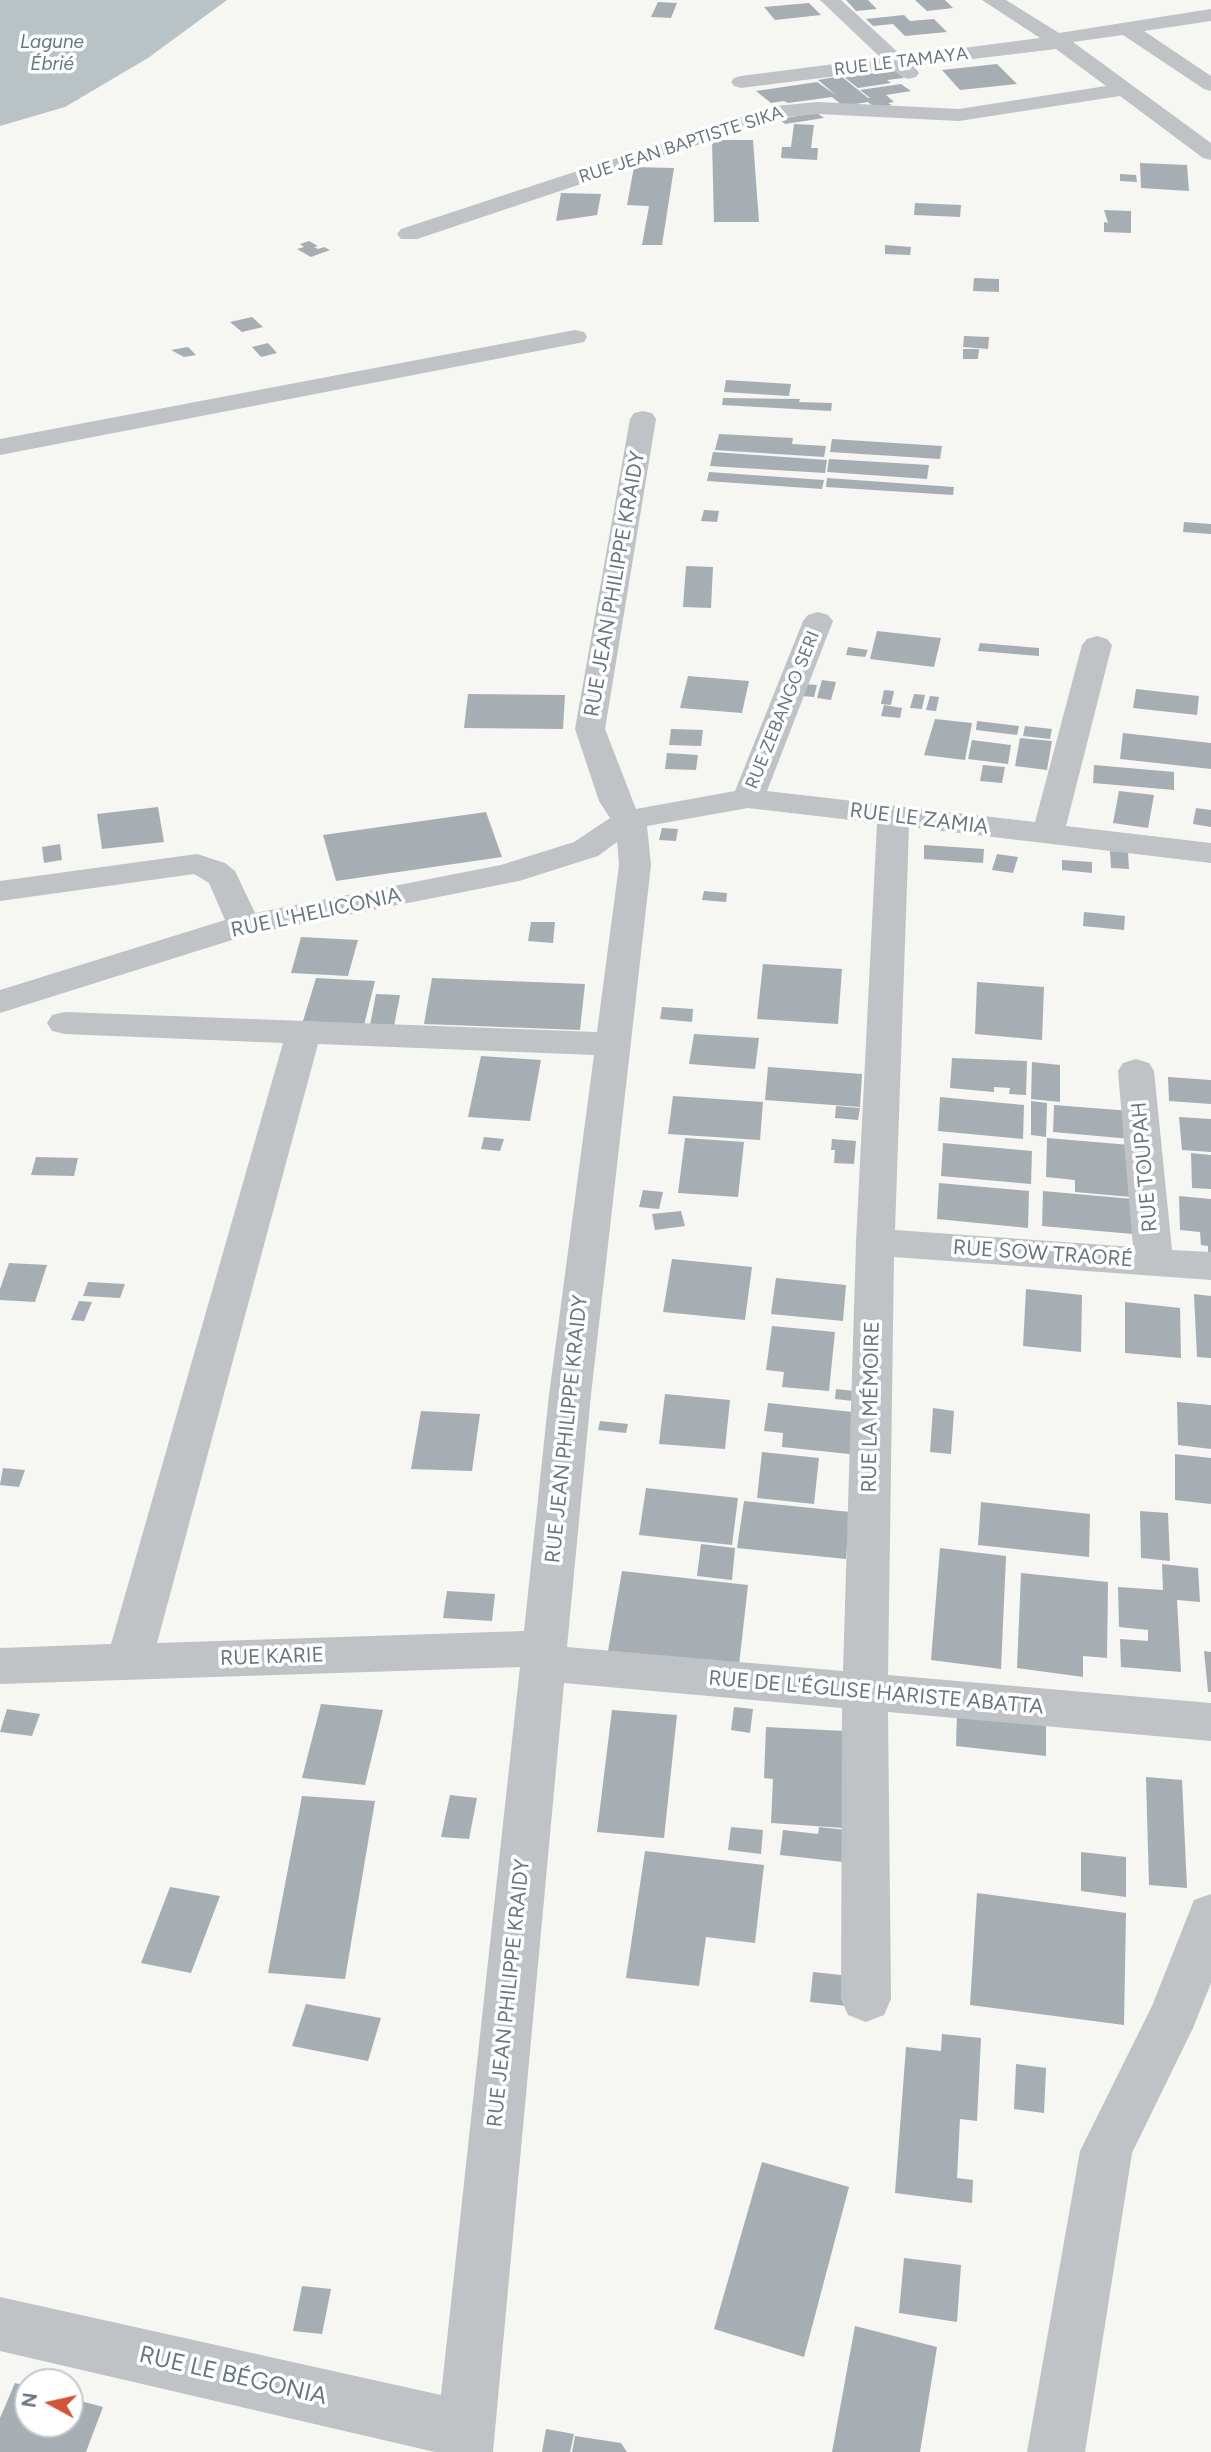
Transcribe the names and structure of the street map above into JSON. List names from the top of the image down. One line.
{"streets":{"street":["RUE LE TAMAYA","RUE JEAN BAPTISTE SIKA","RUE JEAN PHILIPPE KRAIDY","RUE ZEBANGO SERI","RUE LE ZAMIA","RUE L'HELICONIA","RUE TOUPAH","RUE SOW TRAORÉ","RUE LA MÉMOIRE","RUE KARIE","RUE DE L'ÉGLISE HARISTE ABATTA","RUE LE BÉGONIA"]},"crossings":[["RUE JEAN PHILIPPE KRAIDY","RUE LE ZAMIA"],["RUE JEAN PHILIPPE KRAIDY","RUE L'HELICONIA"],["RUE JEAN PHILIPPE KRAIDY","RUE KARIE"],["RUE JEAN PHILIPPE KRAIDY","RUE DE L'ÉGLISE HARISTE ABATTA"],["RUE JEAN PHILIPPE KRAIDY","RUE LE BÉGONIA"],["RUE ZEBANGO SERI","RUE LE ZAMIA"],["RUE LE ZAMIA","RUE L'HELICONIA"],["RUE LE ZAMIA","RUE LA MÉMOIRE"],["RUE TOUPAH","RUE SOW TRAORÉ"],["RUE SOW TRAORÉ","RUE LA MÉMOIRE"],["RUE LA MÉMOIRE","RUE DE L'ÉGLISE HARISTE ABATTA"],["RUE KARIE","RUE DE L'ÉGLISE HARISTE ABATTA"]],"water":["Lagune Ébrié"],"north":"left"}
